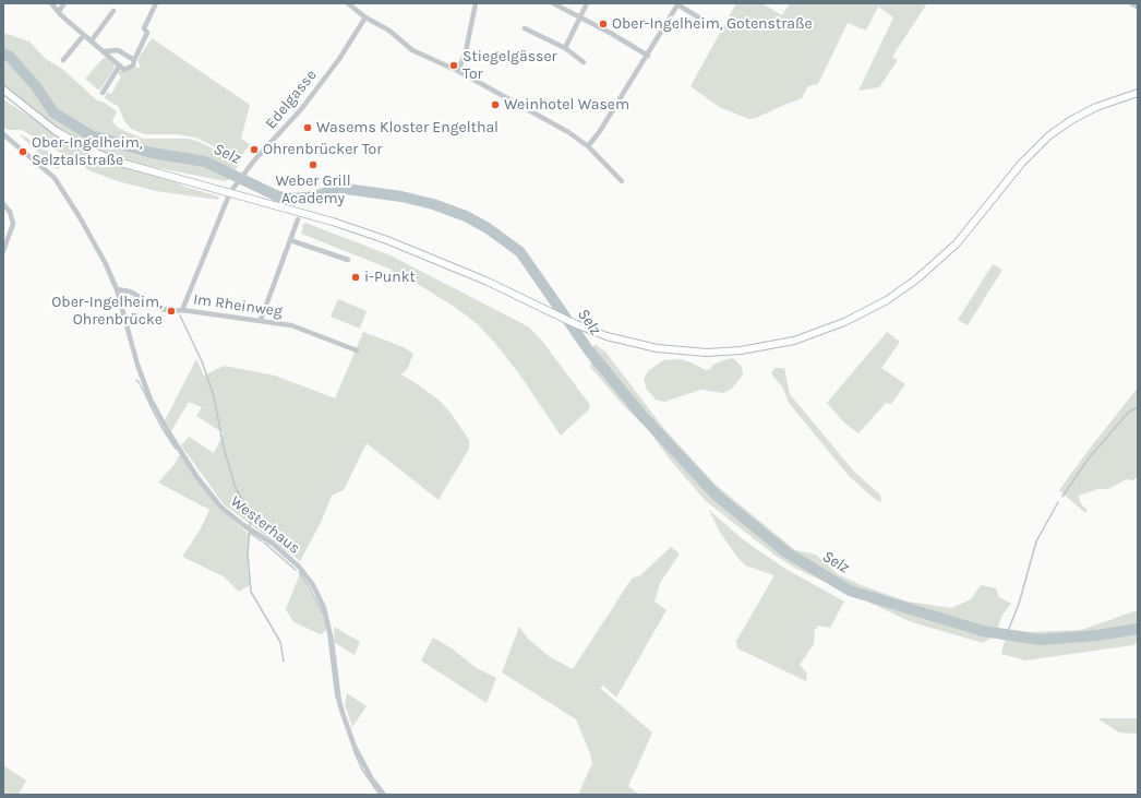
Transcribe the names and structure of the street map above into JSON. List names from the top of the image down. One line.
{"streets":{"street":["Edelgasse","Im Rheinweg","Westerhaus"]},"crossings":[["Edelgasse","Im Rheinweg"],["Im Rheinweg","Westerhaus"]],"water":["Selz"],"places":["Ober-Ingelheim, Gotenstraße","Stiegelgässer Tor","Weinhotel Wasem","Wasems Kloster Engelthal","Ohrenbrücker Tor","Ober-Ingelheim, Selztalstraße","Weber Grill Academy","i-Punkt","Ober-Ingelheim, Ohrenbrücke"]}
